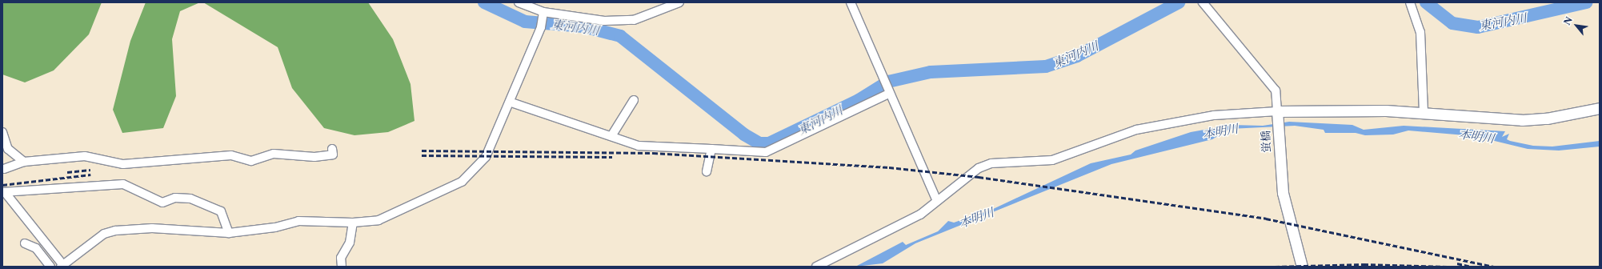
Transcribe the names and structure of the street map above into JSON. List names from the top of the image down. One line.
{"streets":{"street":["蛍橋"]},"water":["東河内川","本明川"],"north":"top left"}
